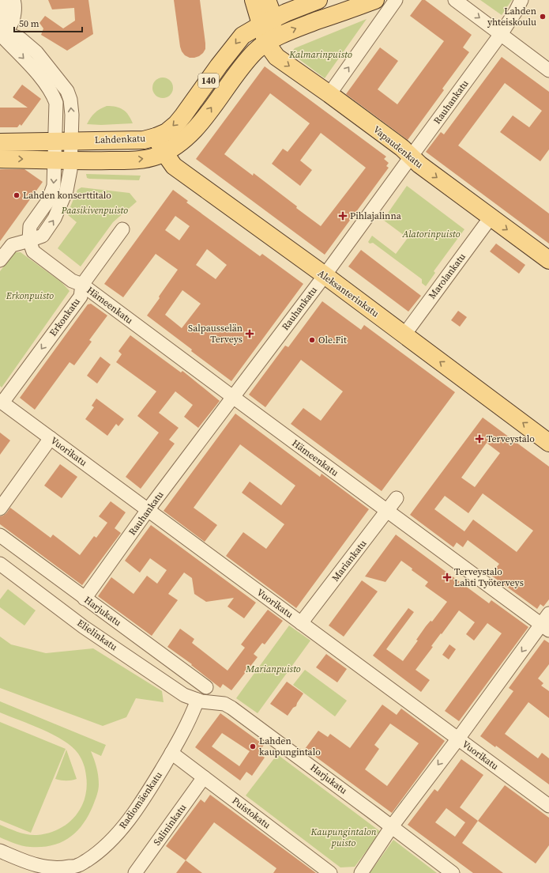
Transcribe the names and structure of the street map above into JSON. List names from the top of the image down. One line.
{"streets":{"main road":["140","Lahdenkatu","Vapaudenkatu","Aleksanterinkatu"],"street":["Rauhankatu","Marolankatu","Hämeenkatu","Erkonkatu","Vuorikatu","Mariankatu","Harjukatu","Elielinkatu","Radiomäenkatu","Puistokatu","Salininkatu"]},"crossings":[["140","Lahdenkatu"],["140","Vapaudenkatu"],["140","Aleksanterinkatu"],["Rauhankatu","Vapaudenkatu"],["Rauhankatu","Aleksanterinkatu"],["Rauhankatu","Hämeenkatu"],["Rauhankatu","Vuorikatu"],["Rauhankatu","Harjukatu"],["Lahdenkatu","Vapaudenkatu"],["Lahdenkatu","Aleksanterinkatu"],["Vapaudenkatu","Marolankatu"],["Marolankatu","Aleksanterinkatu"],["Hämeenkatu","Erkonkatu"],["Hämeenkatu","Mariankatu"],["Erkonkatu","Vuorikatu"],["Vuorikatu","Mariankatu"],["Harjukatu","Elielinkatu"],["Harjukatu","Radiomäenkatu"],["Elielinkatu","Radiomäenkatu"],["Radiomäenkatu","Puistokatu"],["Puistokatu","Salininkatu"]],"one_way":["Vapaudenkatu","Aleksanterinkatu","Erkonkatu"],"parks":["Kalmarinpuisto","Paasikivenpuisto","Alatorinpuisto","Erkonpuisto","Marianpuisto","Kaupungintalon puisto"],"places":{"other":["Lahden yhteiskoulu","Lahden konserttitalo","Ole.Fit","Lahden kaupungintalo"],"health":["Pihlajalinna","Salpausselän Terveys","Terveystalo","Terveystalo Lahti Työterveys"]},"scale_bar":"50 m"}
